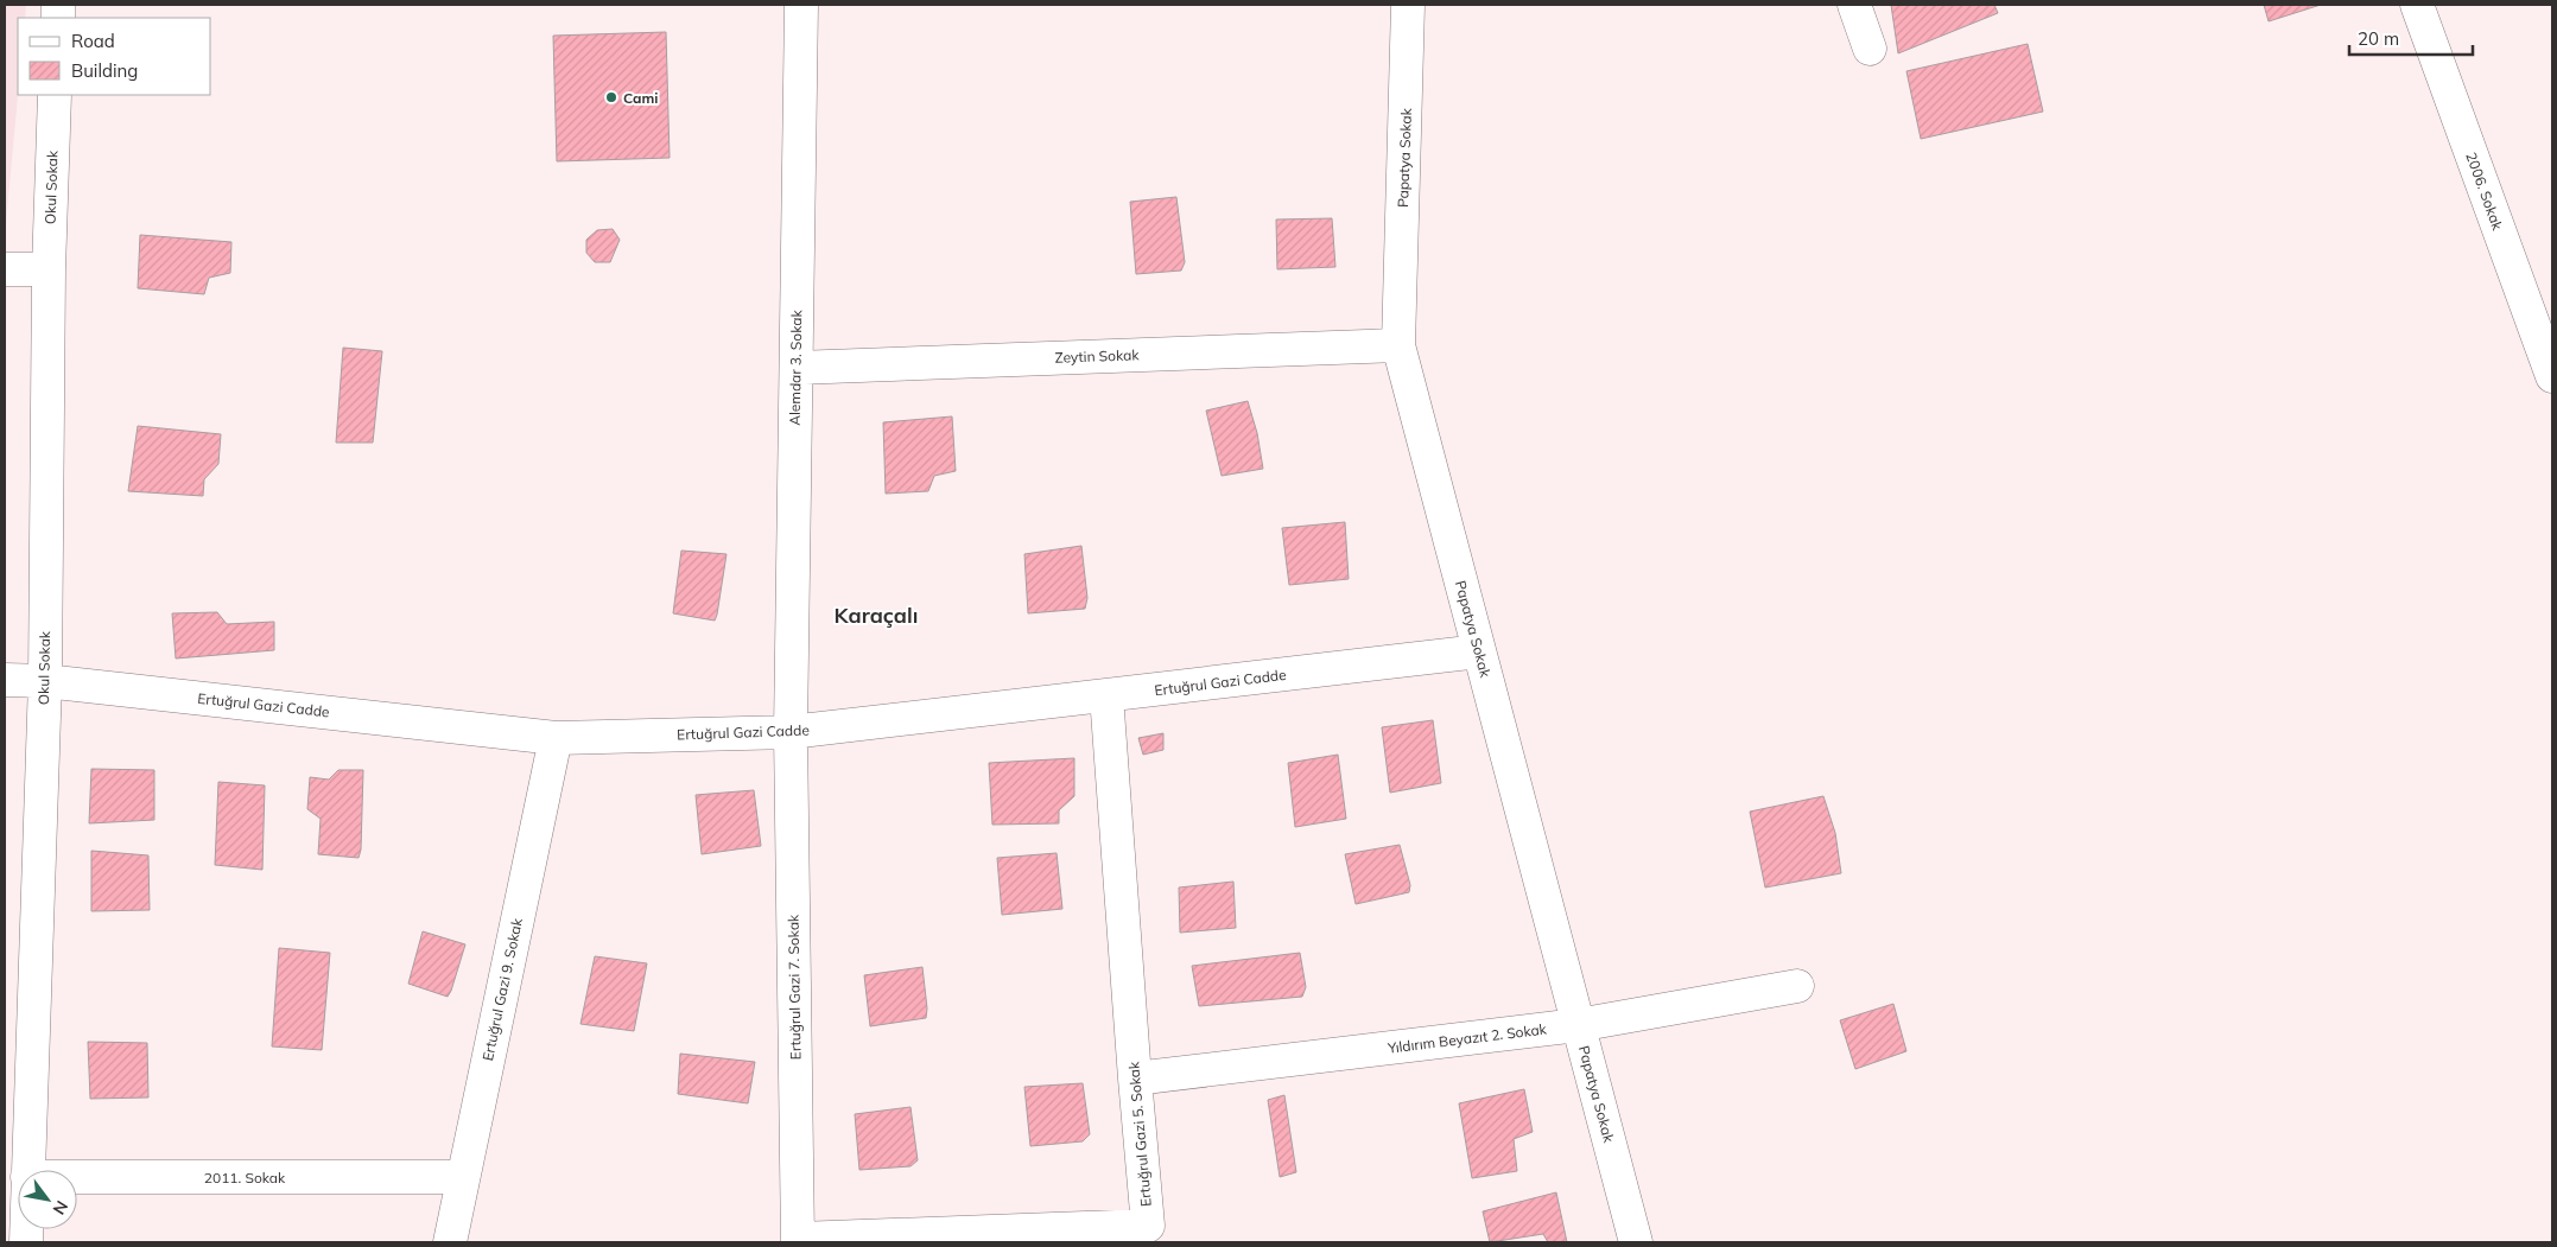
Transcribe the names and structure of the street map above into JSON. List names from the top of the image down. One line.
{"streets":{"street":["Papatya Sokak","Okul Sokak","2006. Sokak","Zeytin Sokak","Alemdar 3. Sokak","Ertuğrul Gazi Cadde","Ertuğrul Gazi 7. Sokak","Ertuğrul Gazi 9. Sokak","Yıldırım Beyazıt 2. Sokak","Ertuğrul Gazi 5. Sokak","2011. Sokak"]},"crossings":[["Papatya Sokak","Zeytin Sokak"],["Papatya Sokak","Ertuğrul Gazi Cadde"],["Papatya Sokak","Yıldırım Beyazıt 2. Sokak"],["Okul Sokak","Ertuğrul Gazi Cadde"],["Zeytin Sokak","Alemdar 3. Sokak"],["Alemdar 3. Sokak","Ertuğrul Gazi Cadde"],["Alemdar 3. Sokak","Ertuğrul Gazi 7. Sokak"],["Ertuğrul Gazi Cadde","Ertuğrul Gazi 7. Sokak"],["Ertuğrul Gazi Cadde","Ertuğrul Gazi 9. Sokak"],["Ertuğrul Gazi Cadde","Ertuğrul Gazi 5. Sokak"],["Ertuğrul Gazi 7. Sokak","Ertuğrul Gazi 5. Sokak"],["Ertuğrul Gazi 9. Sokak","2011. Sokak"],["Yıldırım Beyazıt 2. Sokak","Ertuğrul Gazi 5. Sokak"]],"districts":["Karaçalı"],"places":["Cami"],"legend":["Road","Building"],"scale_bar":"20 m","north":"bottom right"}
